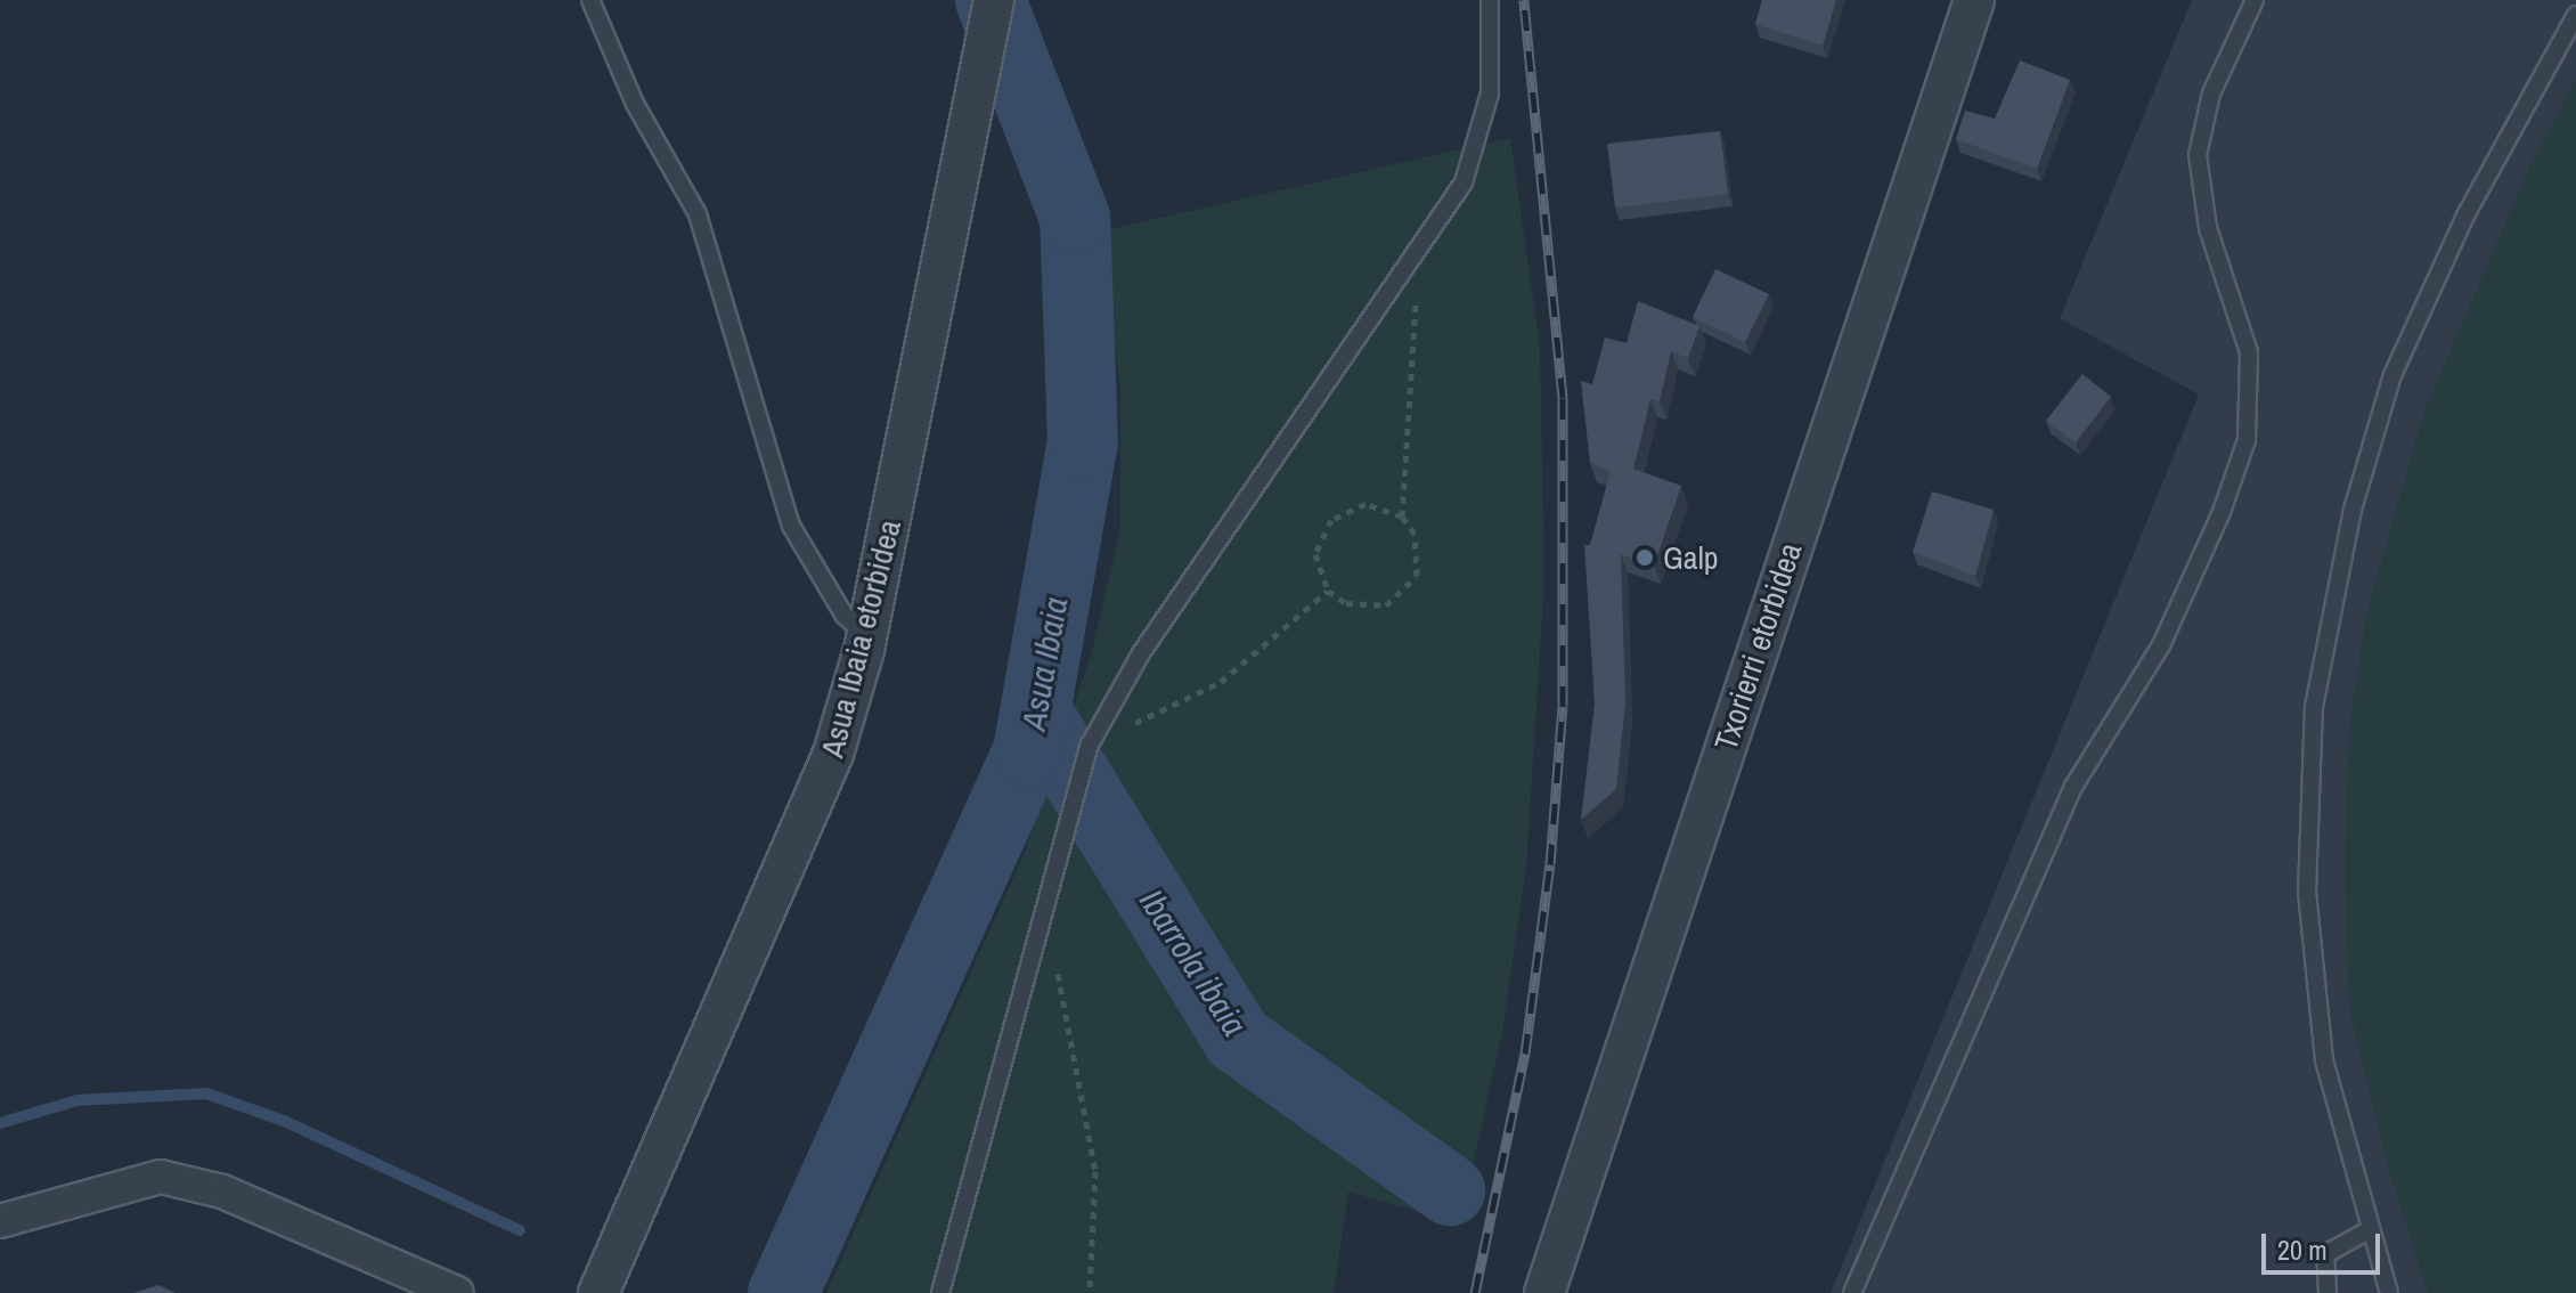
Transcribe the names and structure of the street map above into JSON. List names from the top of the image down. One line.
{"streets":{"street":["Asua Ibaia etorbidea","Txorierri etorbidea"]},"water":["Asua Ibaia","Ibarrola ibaia"],"places":["Galp"],"scale_bar":"20 m"}
